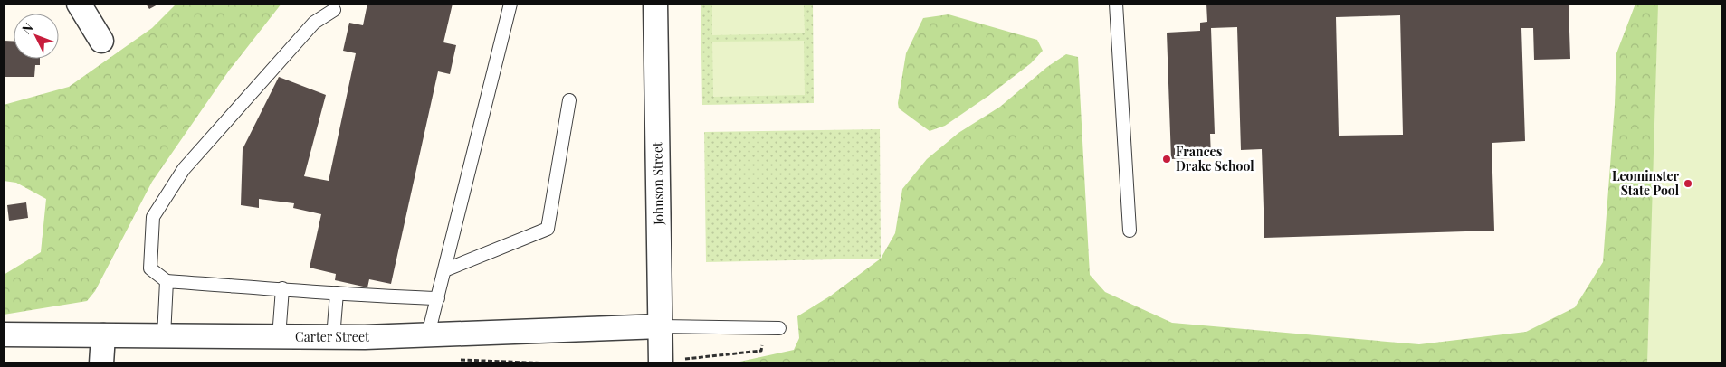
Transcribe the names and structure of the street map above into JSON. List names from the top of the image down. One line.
{"streets":{"street":["Johnson Street","Carter Street"]},"crossings":[["Johnson Street","Carter Street"]],"places":["Frances Drake School","Leominster State Pool"],"north":"top left"}
